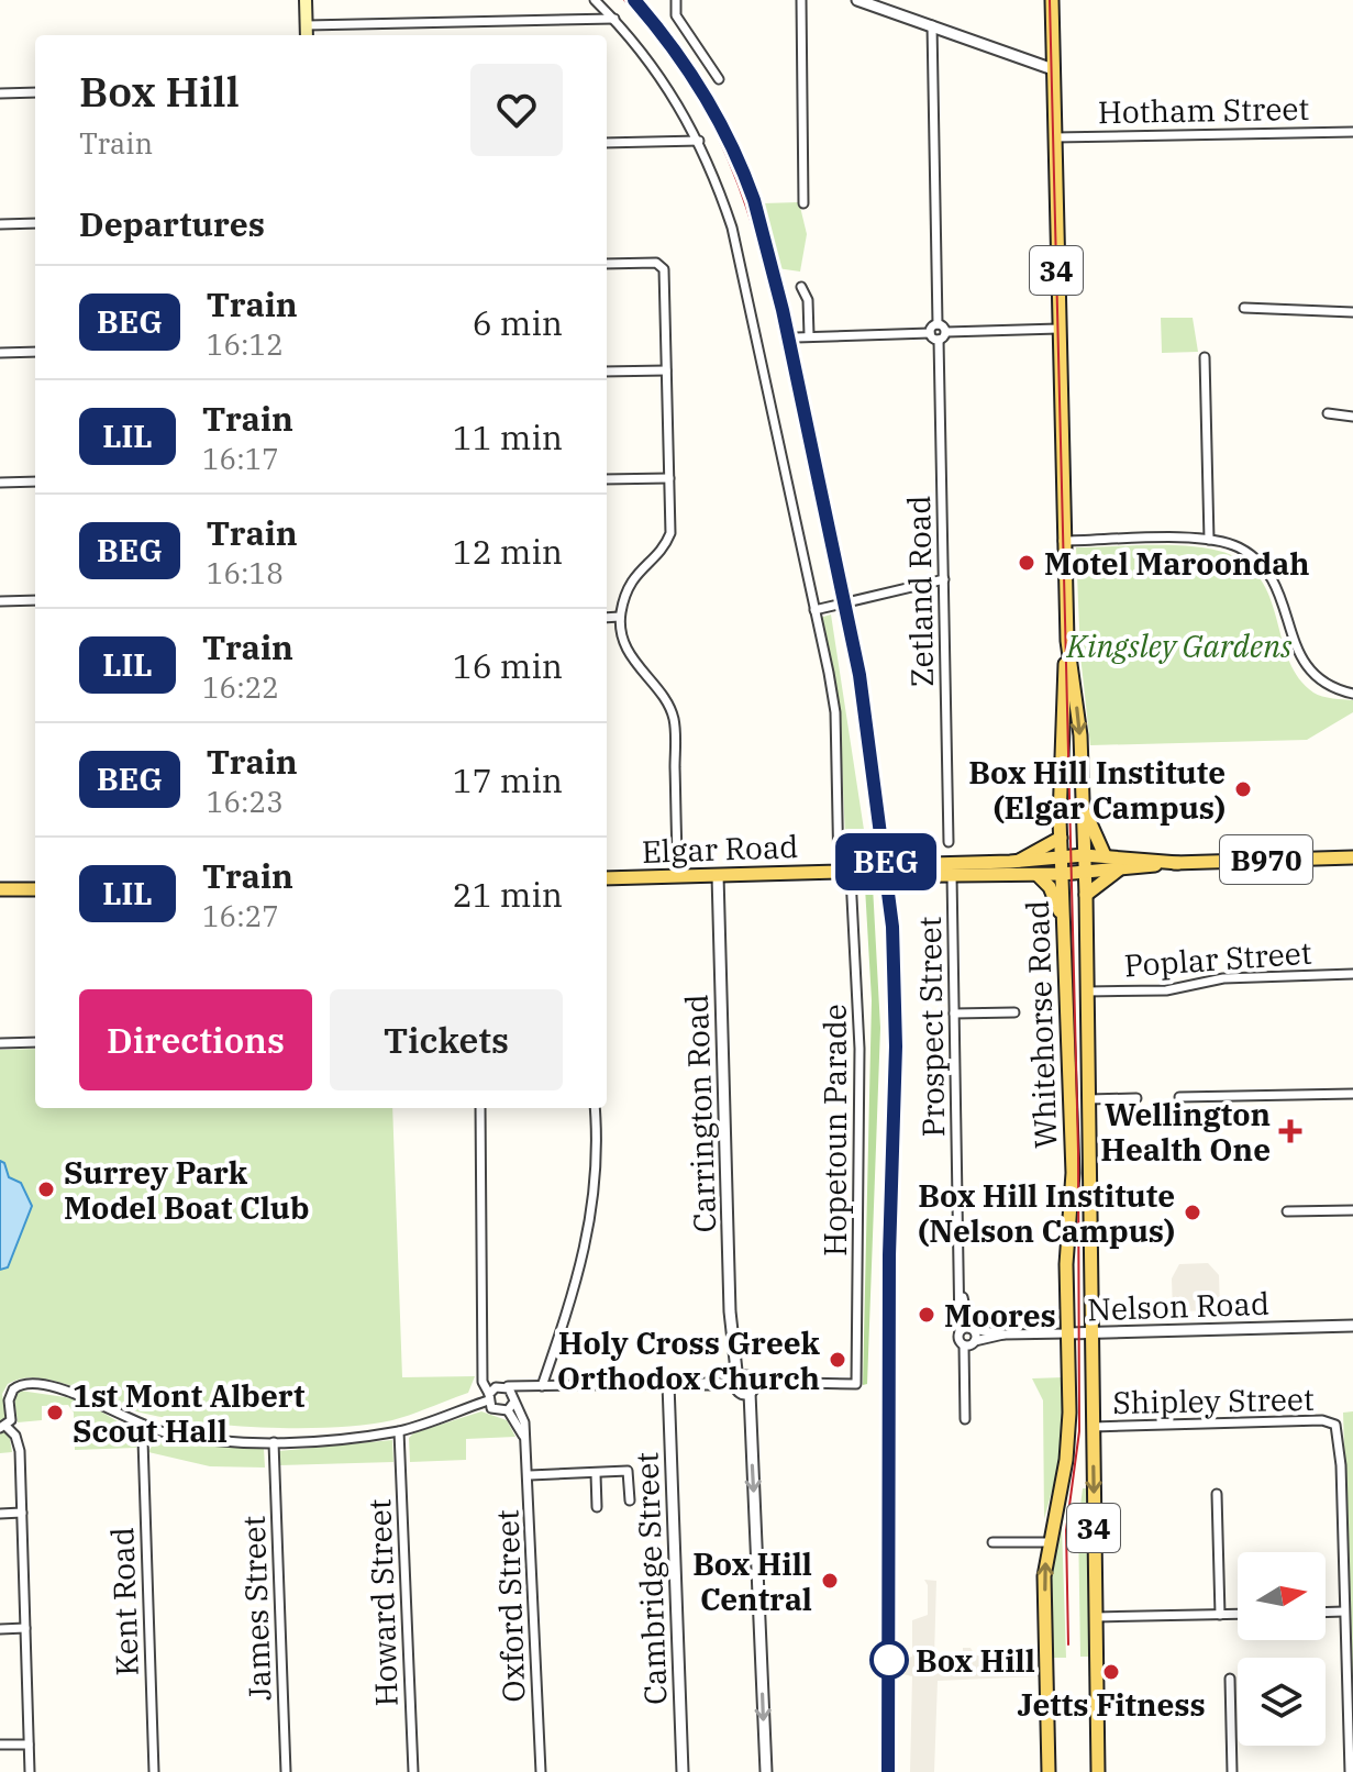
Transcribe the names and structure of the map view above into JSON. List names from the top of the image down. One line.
{"streets":{"main road":["34","Elgar Road","B970","Whitehorse Road"],"street":["Hotham Street","Zetland Road","Poplar Street","Prospect Street","Carrington Road","Hopetoun Parade","Nelson Road","Shipley Street","Cambridge Street","Kent Road","Howard Street","Oxford Street","James Street"]},"crossings":[["Hotham Street","Whitehorse Road"],["Elgar Road","Whitehorse Road"],["Elgar Road","Prospect Street"],["Elgar Road","Carrington Road"],["Elgar Road","Hopetoun Parade"],["Poplar Street","Whitehorse Road"],["Whitehorse Road","Nelson Road"],["Whitehorse Road","Shipley Street"],["Prospect Street","Nelson Road"],["Carrington Road","Hopetoun Parade"]],"one_way":["Carrington Road"],"parks":["Kingsley Gardens"],"places":{"other":["Motel Maroondah","Box Hill Institute (Elgar Campus)","Surrey Park Model Boat Club","Box Hill Institute (Nelson Campus)","Moores","Holy Cross Greek Orthodox Church","1st Mont Albert Scout Hall","Box Hill Central","Box Hill","Jetts Fitness"],"health":["Wellington Health One"]},"north":"right","page":{"on_map":"BEG","heading":[["Box Hill","Train"],"Departures"],"list":[{"mark":"BEG","name":"Train","note":"16:12","value":"6 min"},{"mark":"LIL","name":"Train","note":"16:17","value":"11 min"},{"mark":"BEG","name":"Train","note":"16:18","value":"12 min"},{"mark":"LIL","name":"Train","note":"16:22","value":"16 min"},{"mark":"BEG","name":"Train","note":"16:23","value":"17 min"},{"mark":"LIL","name":"Train","note":"16:27","value":"21 min"}],"buttons":["Directions","Tickets"]}}
